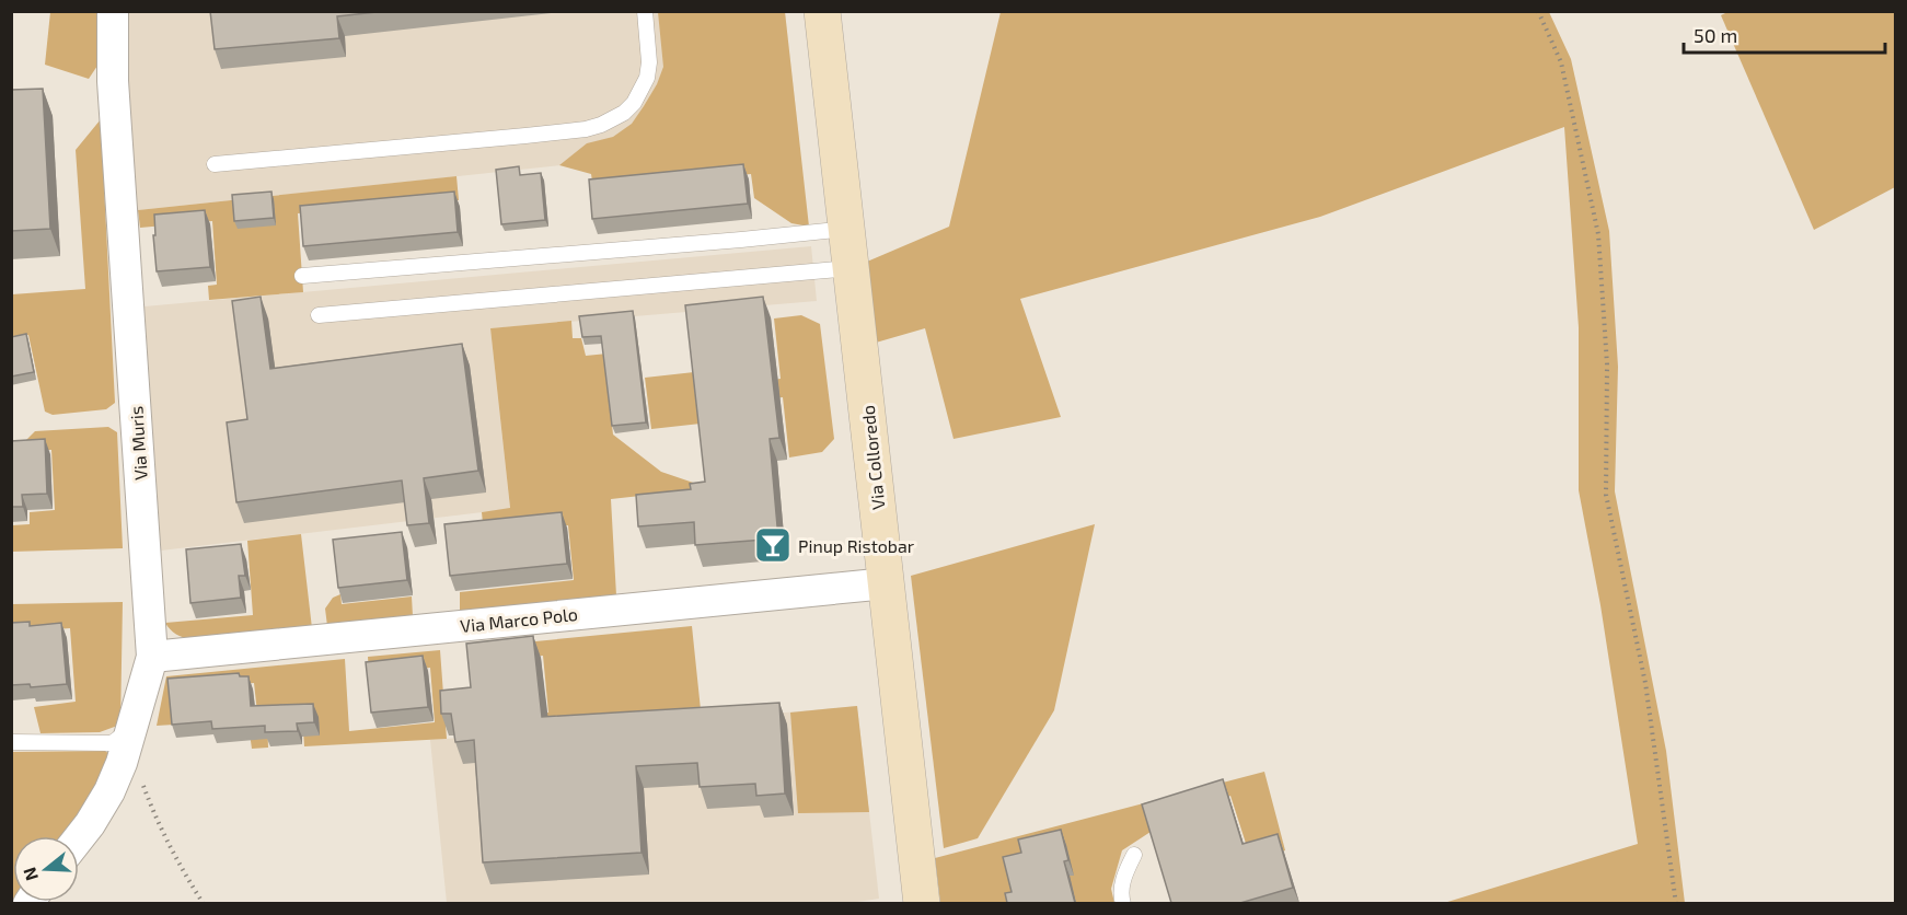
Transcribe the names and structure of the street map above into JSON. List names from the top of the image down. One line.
{"streets":{"main road":["Via Colloredo"],"street":["Via Muris","Via Marco Polo"]},"crossings":[["Via Muris","Via Marco Polo"],["Via Colloredo","Via Marco Polo"]],"places":{"bar":["Pinup Ristobar"]},"scale_bar":"50 m","north":"left"}
